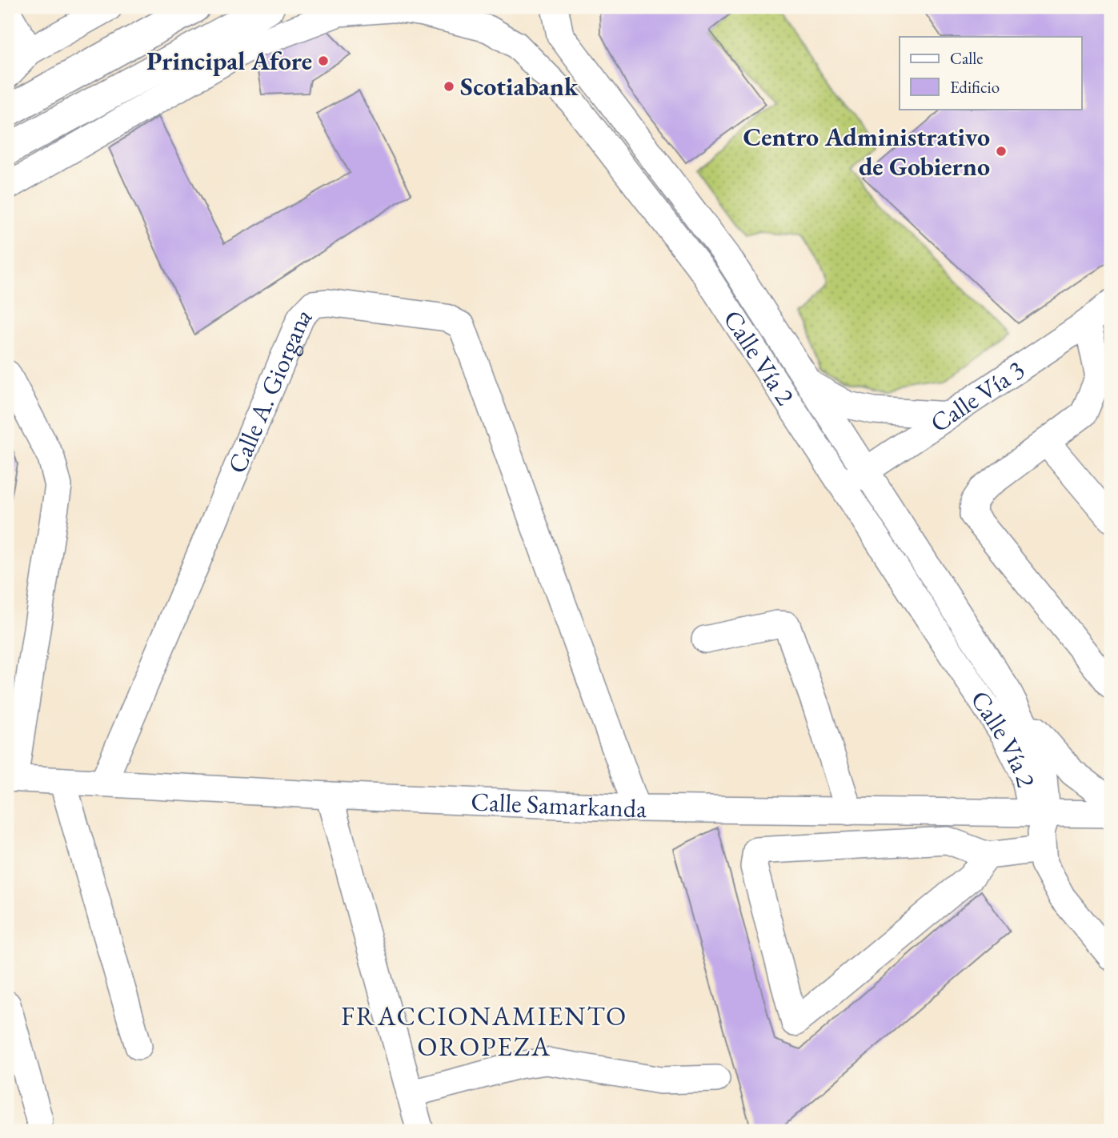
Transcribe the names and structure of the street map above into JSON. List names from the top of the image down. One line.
{"streets":{"street":["Calle Vía 2","Calle A. Giorgana","Calle Vía 3","Calle Samarkanda"]},"crossings":[["Calle Vía 2","Calle Vía 3"],["Calle Vía 2","Calle Samarkanda"],["Calle A. Giorgana","Calle Samarkanda"]],"districts":["FRACCIONAMIENTO OROPEZA"],"places":["Principal Afore","Scotiabank","Centro Administrativo de Gobierno"],"legend":["Calle","Edificio"]}
